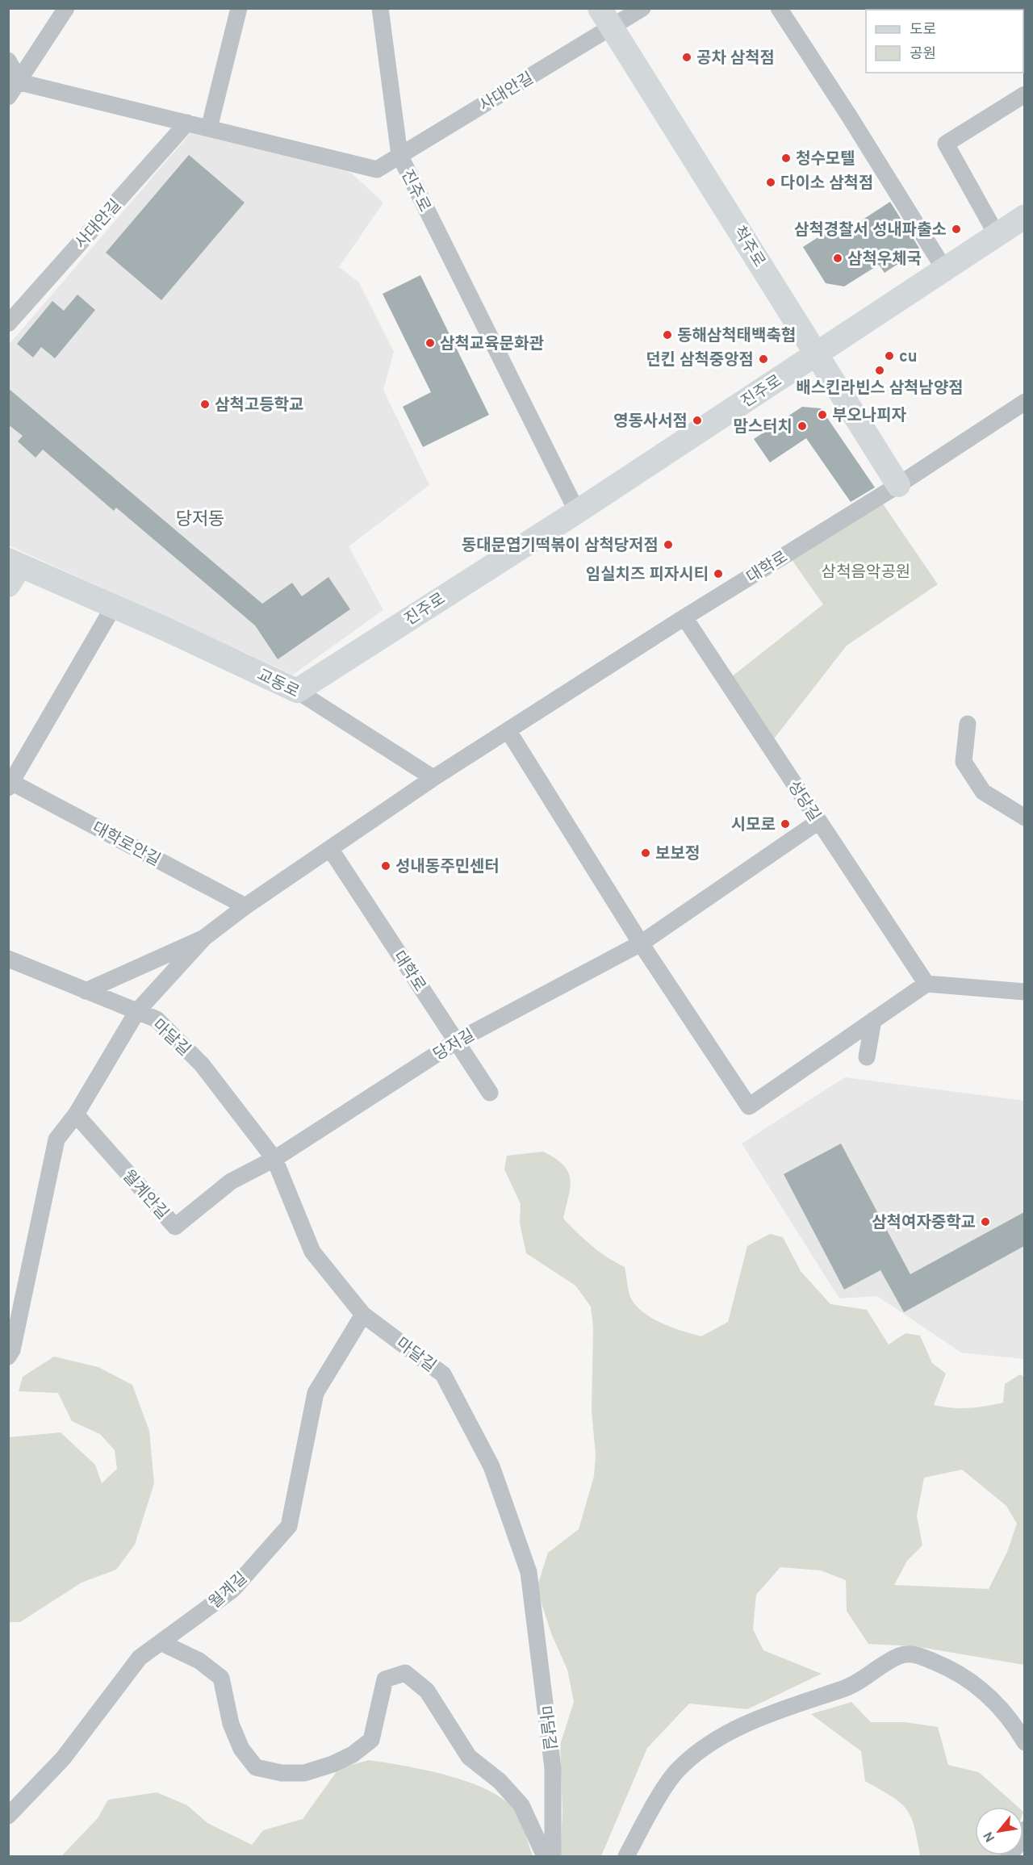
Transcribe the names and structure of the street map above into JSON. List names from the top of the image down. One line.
{"streets":{"street":["사대안길","진주로","척주로","대학로","교동로","성당길","대학로안길","마달길","당저길","월계안길","월계길"]},"crossings":[["사대안길","진주로"],["사대안길","척주로"],["진주로","척주로"],["진주로","교동로"],["척주로","대학로"],["대학로","교동로"],["대학로","성당길"],["대학로","대학로안길"],["대학로","마달길"],["대학로","당저길"],["성당길","당저길"],["마달길","당저길"],["마달길","월계안길"],["마달길","월계길"],["당저길","월계안길"]],"districts":["당저동"],"parks":["삼척음악공원"],"places":["공차 삼척점","청수모텔","다이소 삼척점","삼척경찰서 성내파출소","삼척우체국","동해삼척태백축협","삼척교육문화관","cu","던킨 삼척중앙점","배스킨라빈스 삼척남양점","삼척고등학교","부오나피자","영동사서점","맘스터치","동대문엽기떡볶이 삼척당저점","임실치즈 피자시티","시모로","보보정","성내동주민센터","삼척여자중학교"],"legend":["도로","공원"],"north":"bottom left"}
